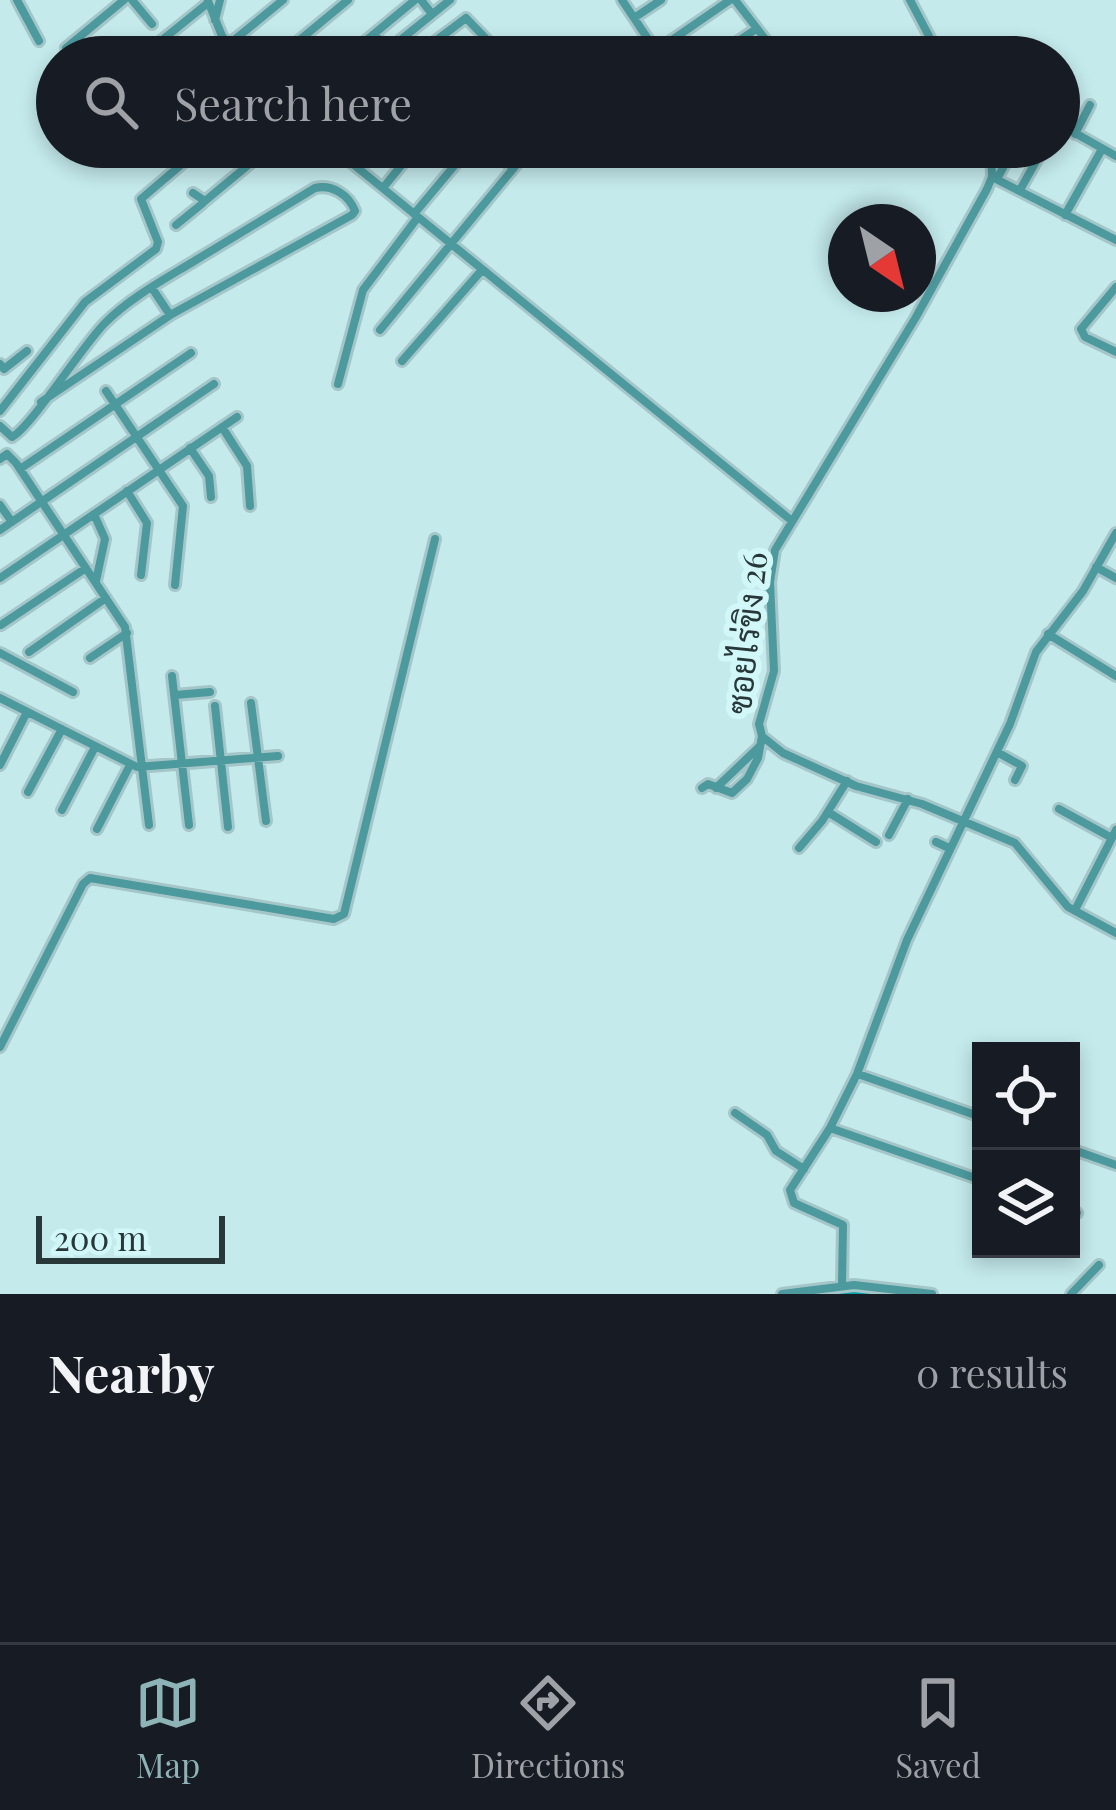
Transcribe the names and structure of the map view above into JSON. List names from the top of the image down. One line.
{"streets":{"street":["ซอยไร่ขิง 26"]},"scale_bar":"200 m","north":"bottom right","page":{"search":"Search here","scale":"200 m","heading":["Nearby","0 results"],"nav":["Map","Directions","Saved"]}}
